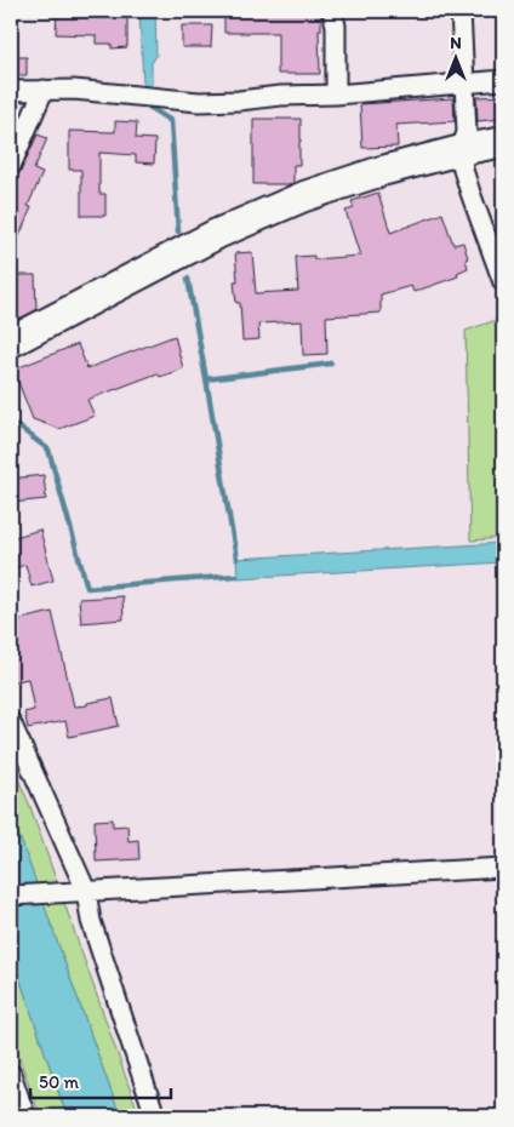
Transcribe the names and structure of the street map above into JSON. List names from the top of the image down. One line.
{"scale_bar":"50 m","north":"top"}
